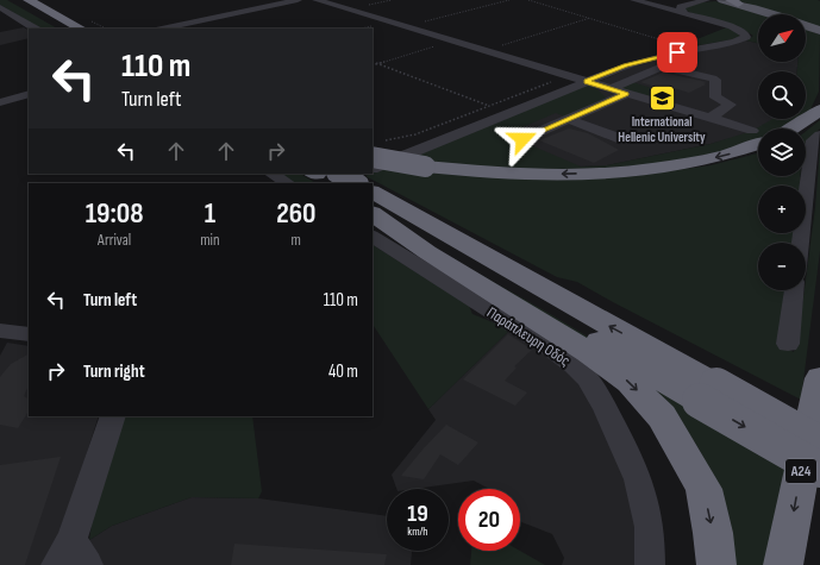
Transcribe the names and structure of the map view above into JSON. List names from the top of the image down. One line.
{"streets":{"highway":["Α24"],"street":["Παράπλευρη Οδός"]},"places":{"school or university":["International Hellenic University"]},"north":"top right","page":{"map_buttons":["+","−"],"turn":["110 m","Turn left"],"eta":["19:08","Arrival","1","min","260","m"],"list":[{"name":"Turn left","value":"110 m"},{"name":"Turn right","value":"40 m"}],"speed":"19 km/h","limit":"20"}}
